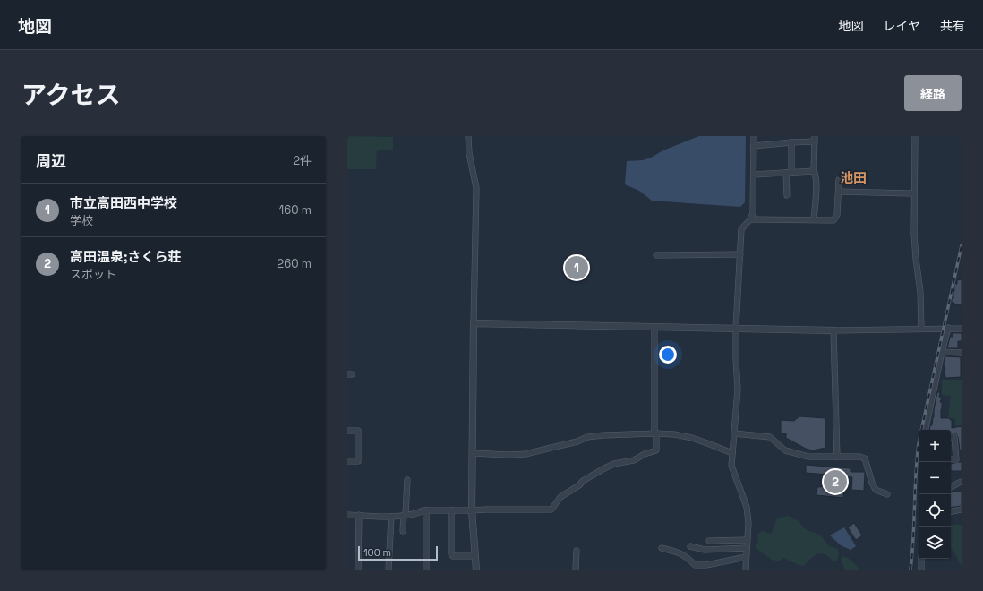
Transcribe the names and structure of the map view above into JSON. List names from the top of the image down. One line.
{"districts":["池田"],"scale_bar":"100 m","page":{"header":"地図","nav":["地図","レイヤ","共有"],"title":"アクセス","buttons":"経路","heading":["周辺","2件"],"list":[{"mark":"1","name":"市立高田西中学校","note":"学校","value":"160 m"},{"mark":"2","name":"高田温泉;さくら荘","note":"スポット","value":"260 m"}],"pins":["1","2"],"map_buttons":["+","−"],"scale":"100 m"}}
